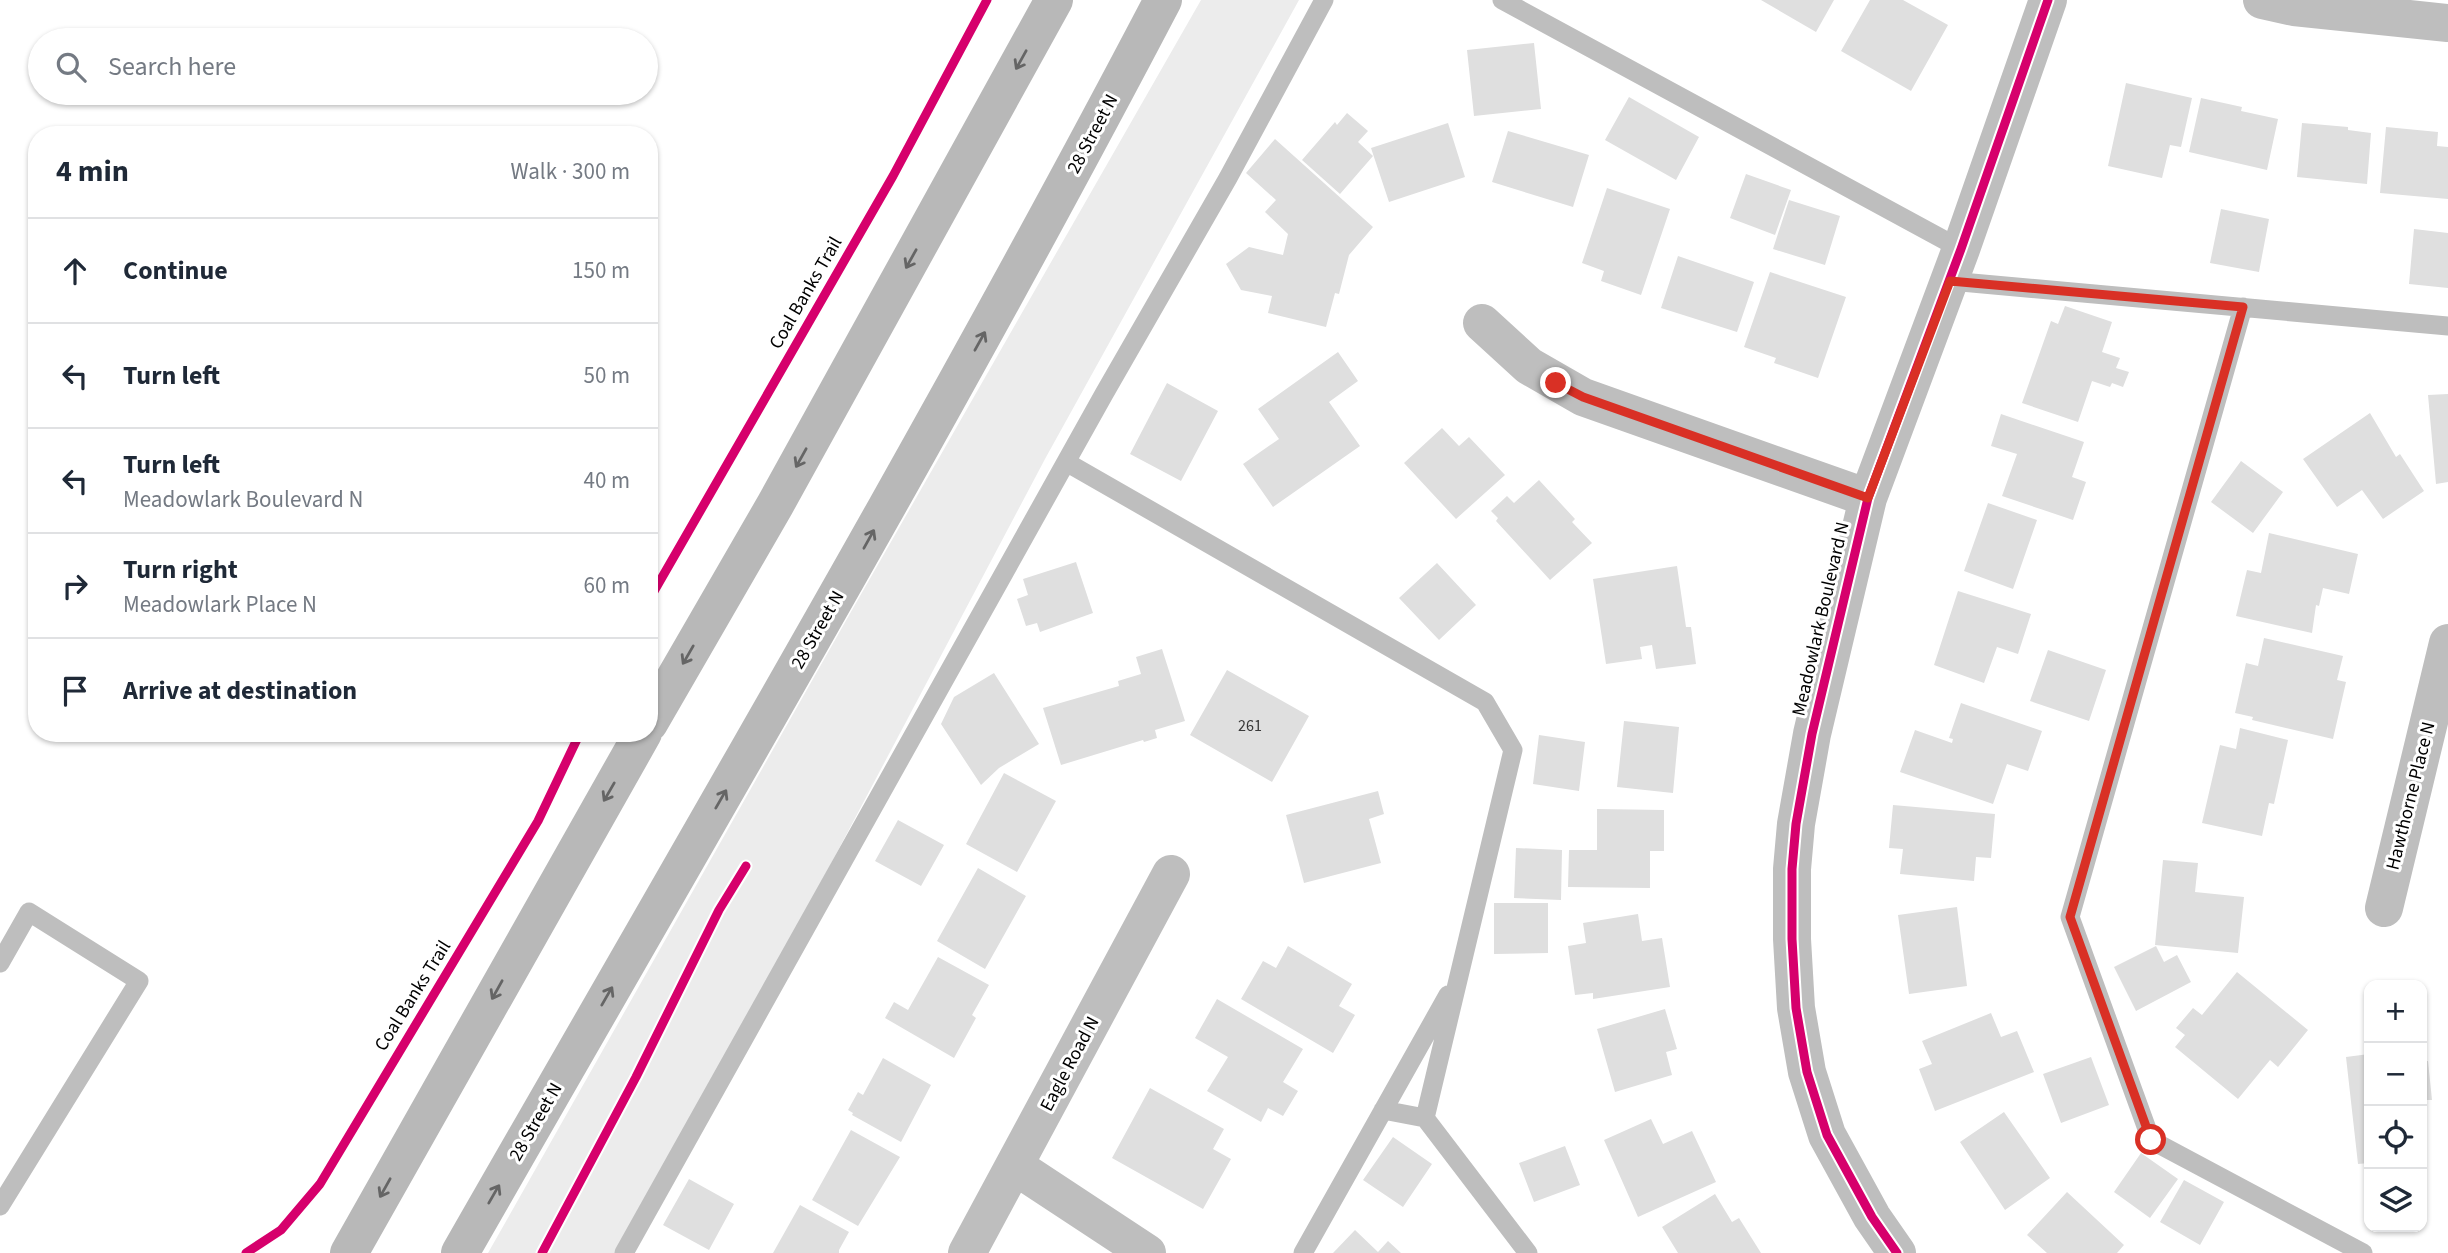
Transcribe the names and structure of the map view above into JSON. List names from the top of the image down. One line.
{"streets":{"main road":["28 Street N"],"street":["Meadowlark Boulevard N","Hawthorne Place N","Eagle Road N"],"cycle path":["Coal Banks Trail"]},"house_numbers":["261"],"page":{"search":"Search here","heading":["4 min","Walk · 300 m"],"list":[["Continue","150 m"],["Turn left","50 m"],["Turn left","Meadowlark Boulevard N","40 m"],["Turn right","Meadowlark Place N","60 m"],"Arrive at destination"],"map_buttons":["+","−"]}}
